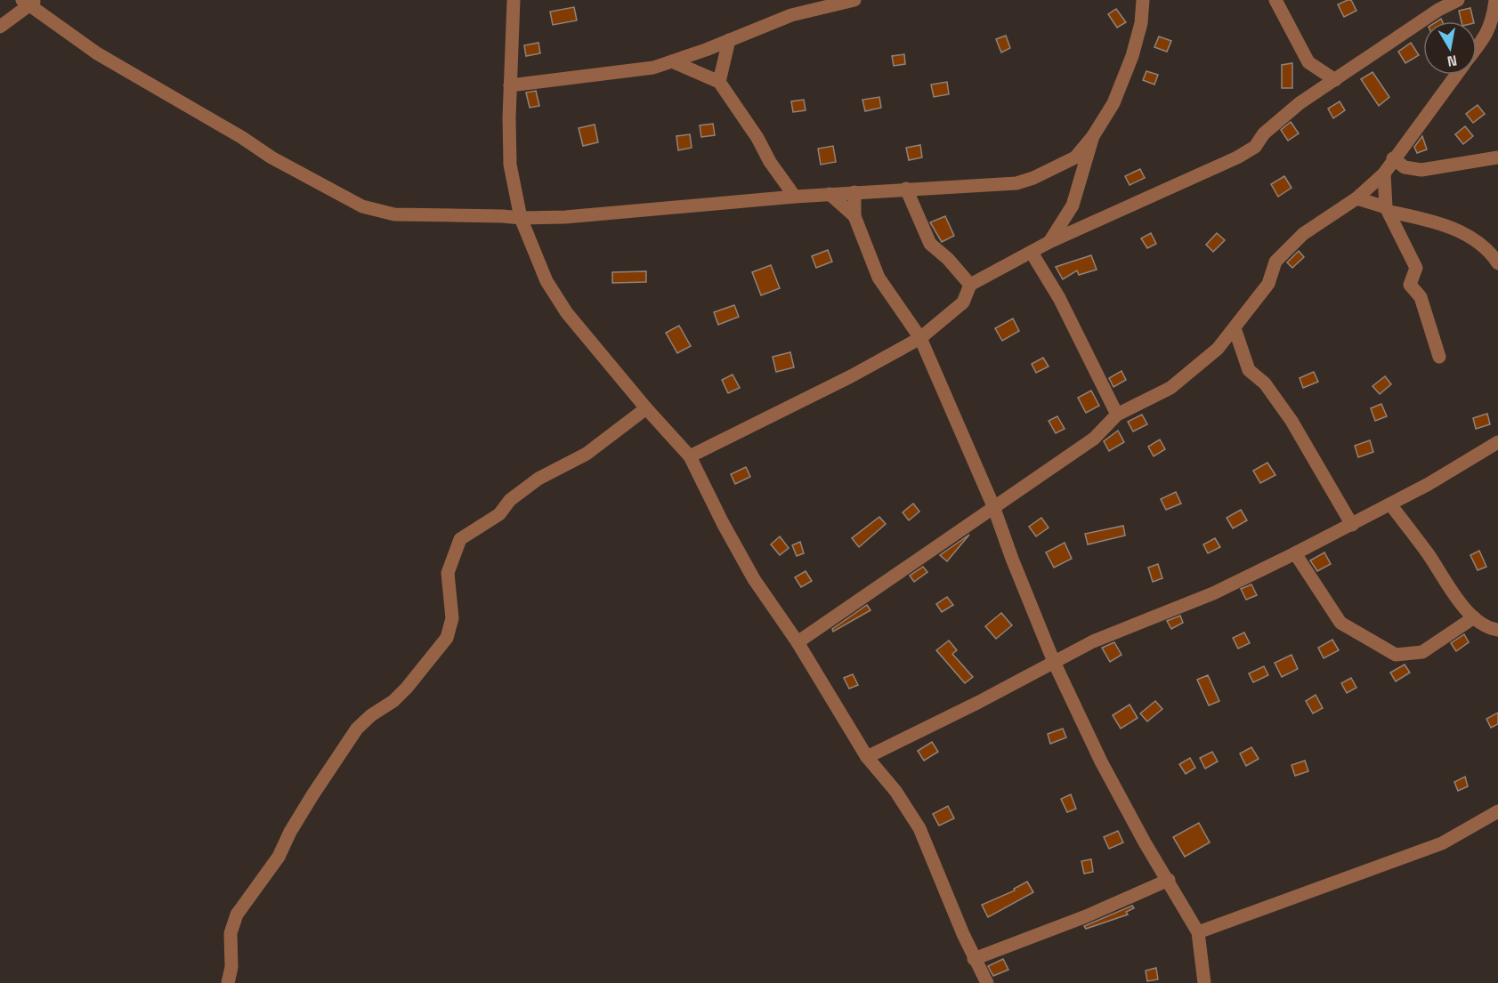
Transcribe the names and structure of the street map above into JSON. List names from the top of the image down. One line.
{"north":"bottom"}
